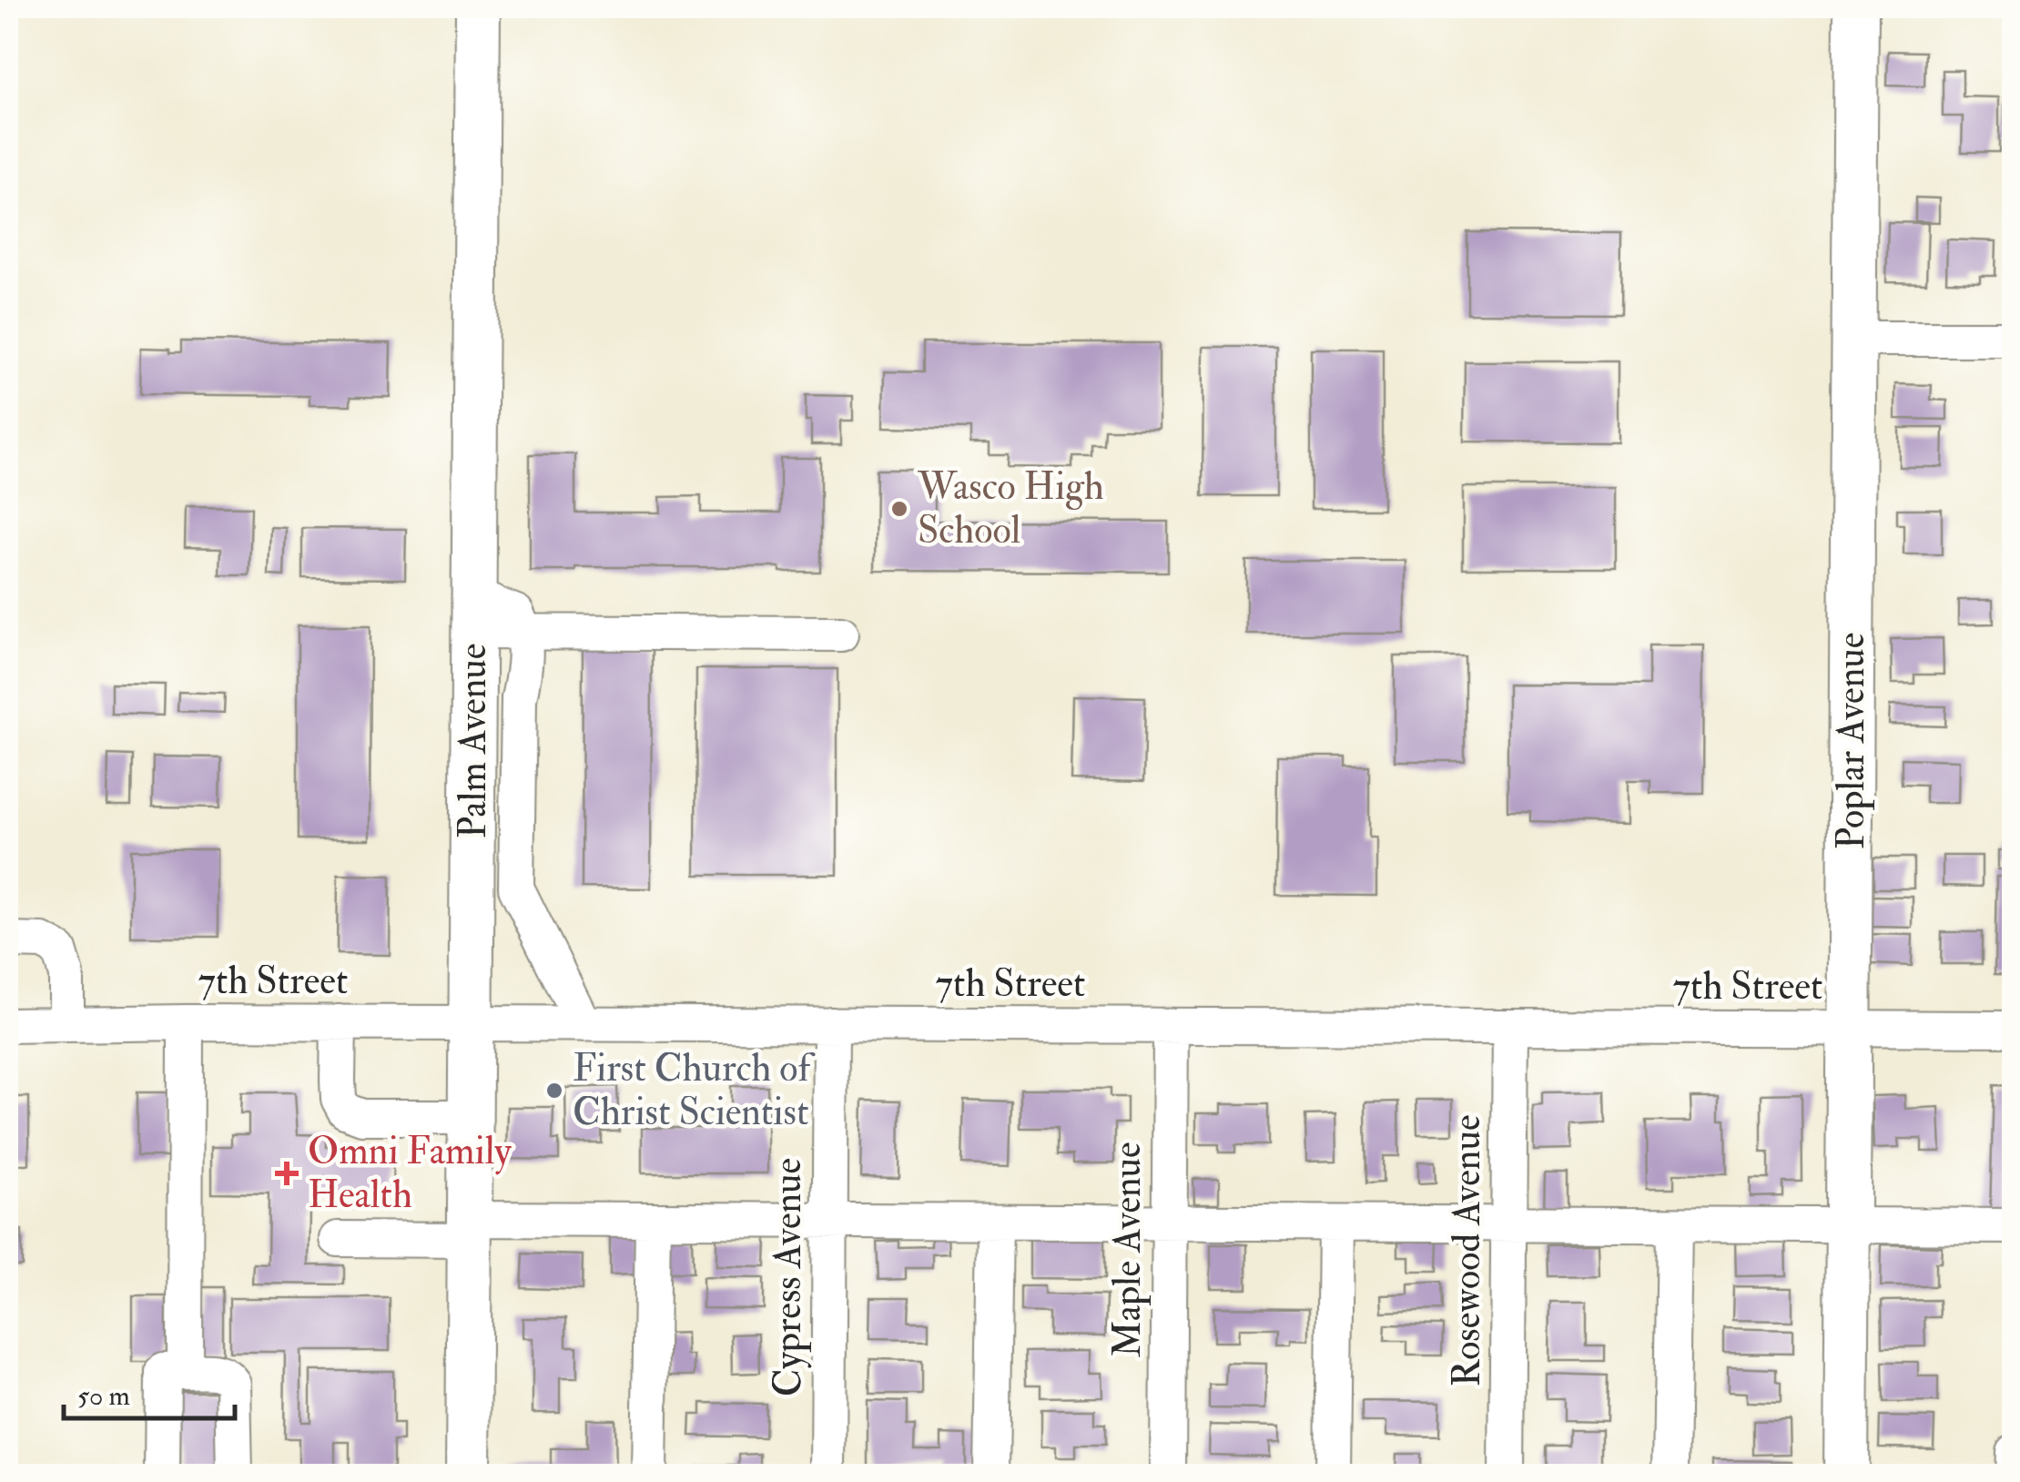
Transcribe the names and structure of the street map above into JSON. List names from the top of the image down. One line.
{"streets":{"main road":["Palm Avenue","Poplar Avenue"],"street":["7th Street","Maple Avenue","Rosewood Avenue","Cypress Avenue"]},"crossings":[["Palm Avenue","7th Street"],["Poplar Avenue","7th Street"],["7th Street","Maple Avenue"],["7th Street","Rosewood Avenue"],["7th Street","Cypress Avenue"]],"places":{"other":["Wasco High School","First Church of Christ Scientist"],"health":["Omni Family Health"]},"scale_bar":"50 m"}
